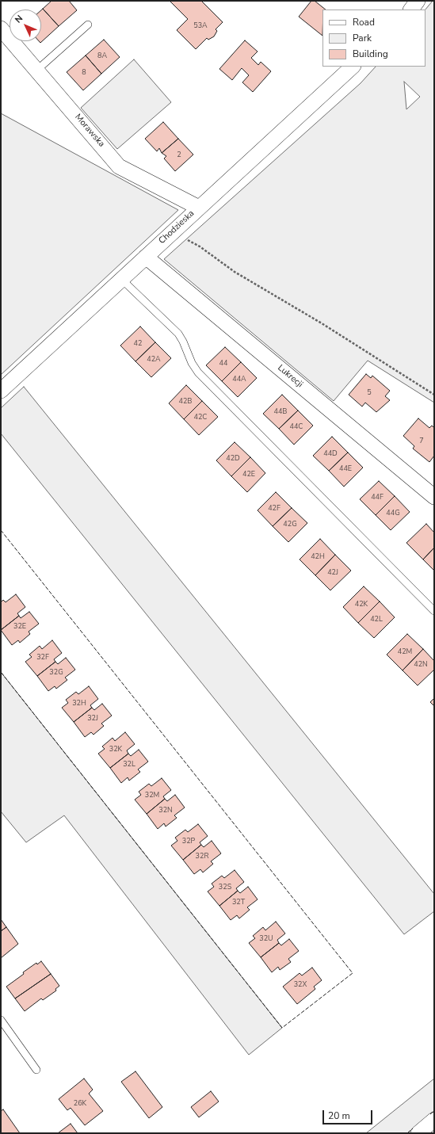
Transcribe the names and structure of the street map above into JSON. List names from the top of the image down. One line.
{"streets":{"street":["Morawska","Chodzieska","Lukrecji"]},"crossings":[["Morawska","Chodzieska"],["Chodzieska","Lukrecji"]],"house_numbers":["53A","8A","8","2","42","42A","44","44A","5","42B","44B","42C","44C","7","44D","42D","44E","42E","44F","42F","44G","42G","42H","42J","42K","42L","32E","42M","32F","42N","32G","32H","32J","32K","32L","32M","32N","32P","32R","32S","32T","32U","32X","26K"],"legend":["Road","Park","Building"],"scale_bar":"20 m","north":"top left"}
